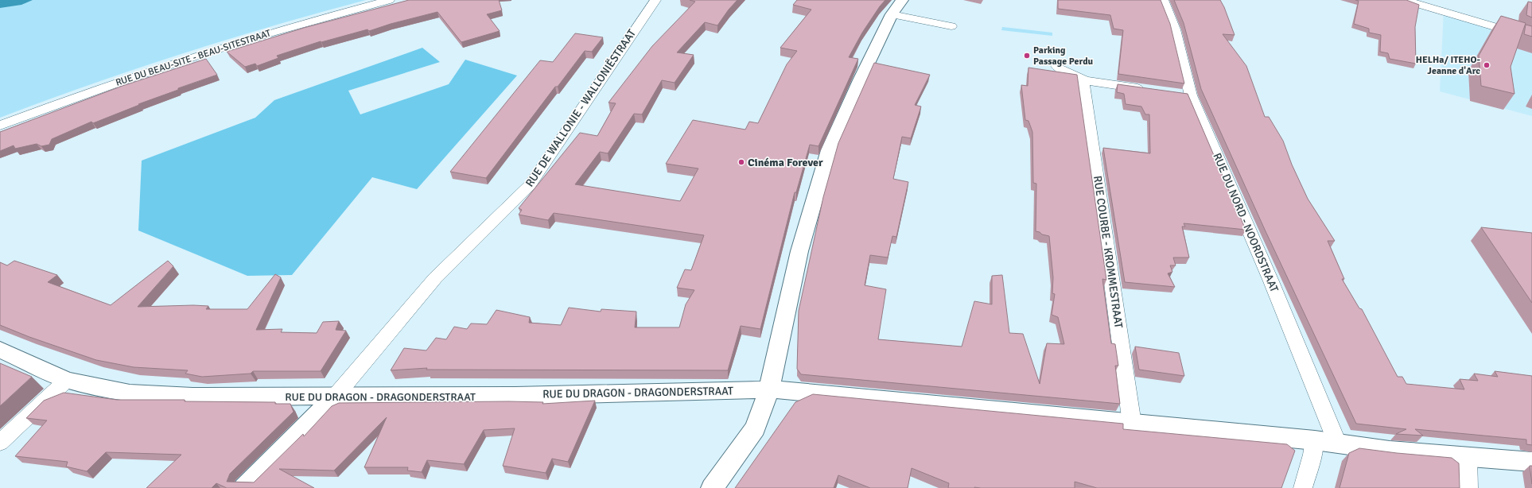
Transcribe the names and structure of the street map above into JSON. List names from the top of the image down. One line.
{"streets":{"street":["RUE DU BEAU-SITE - BEAU-SITESTRAAT","RUE DE WALLONIE - WALLONIËSTRAAT","RUE DU NORD - NOORDSTRAAT","RUE COURBE - KROMMESTRAAT","RUE DU DRAGON - DRAGONDERSTRAAT"]},"crossings":[["RUE DE WALLONIE - WALLONIËSTRAAT","RUE DU DRAGON - DRAGONDERSTRAAT"],["RUE DU NORD - NOORDSTRAAT","RUE DU DRAGON - DRAGONDERSTRAAT"],["RUE COURBE - KROMMESTRAAT","RUE DU DRAGON - DRAGONDERSTRAAT"]],"places":["Parking Passage Perdu","HELHa/ ITEHO- Jeanne d'Arc","Cinéma Forever"]}
